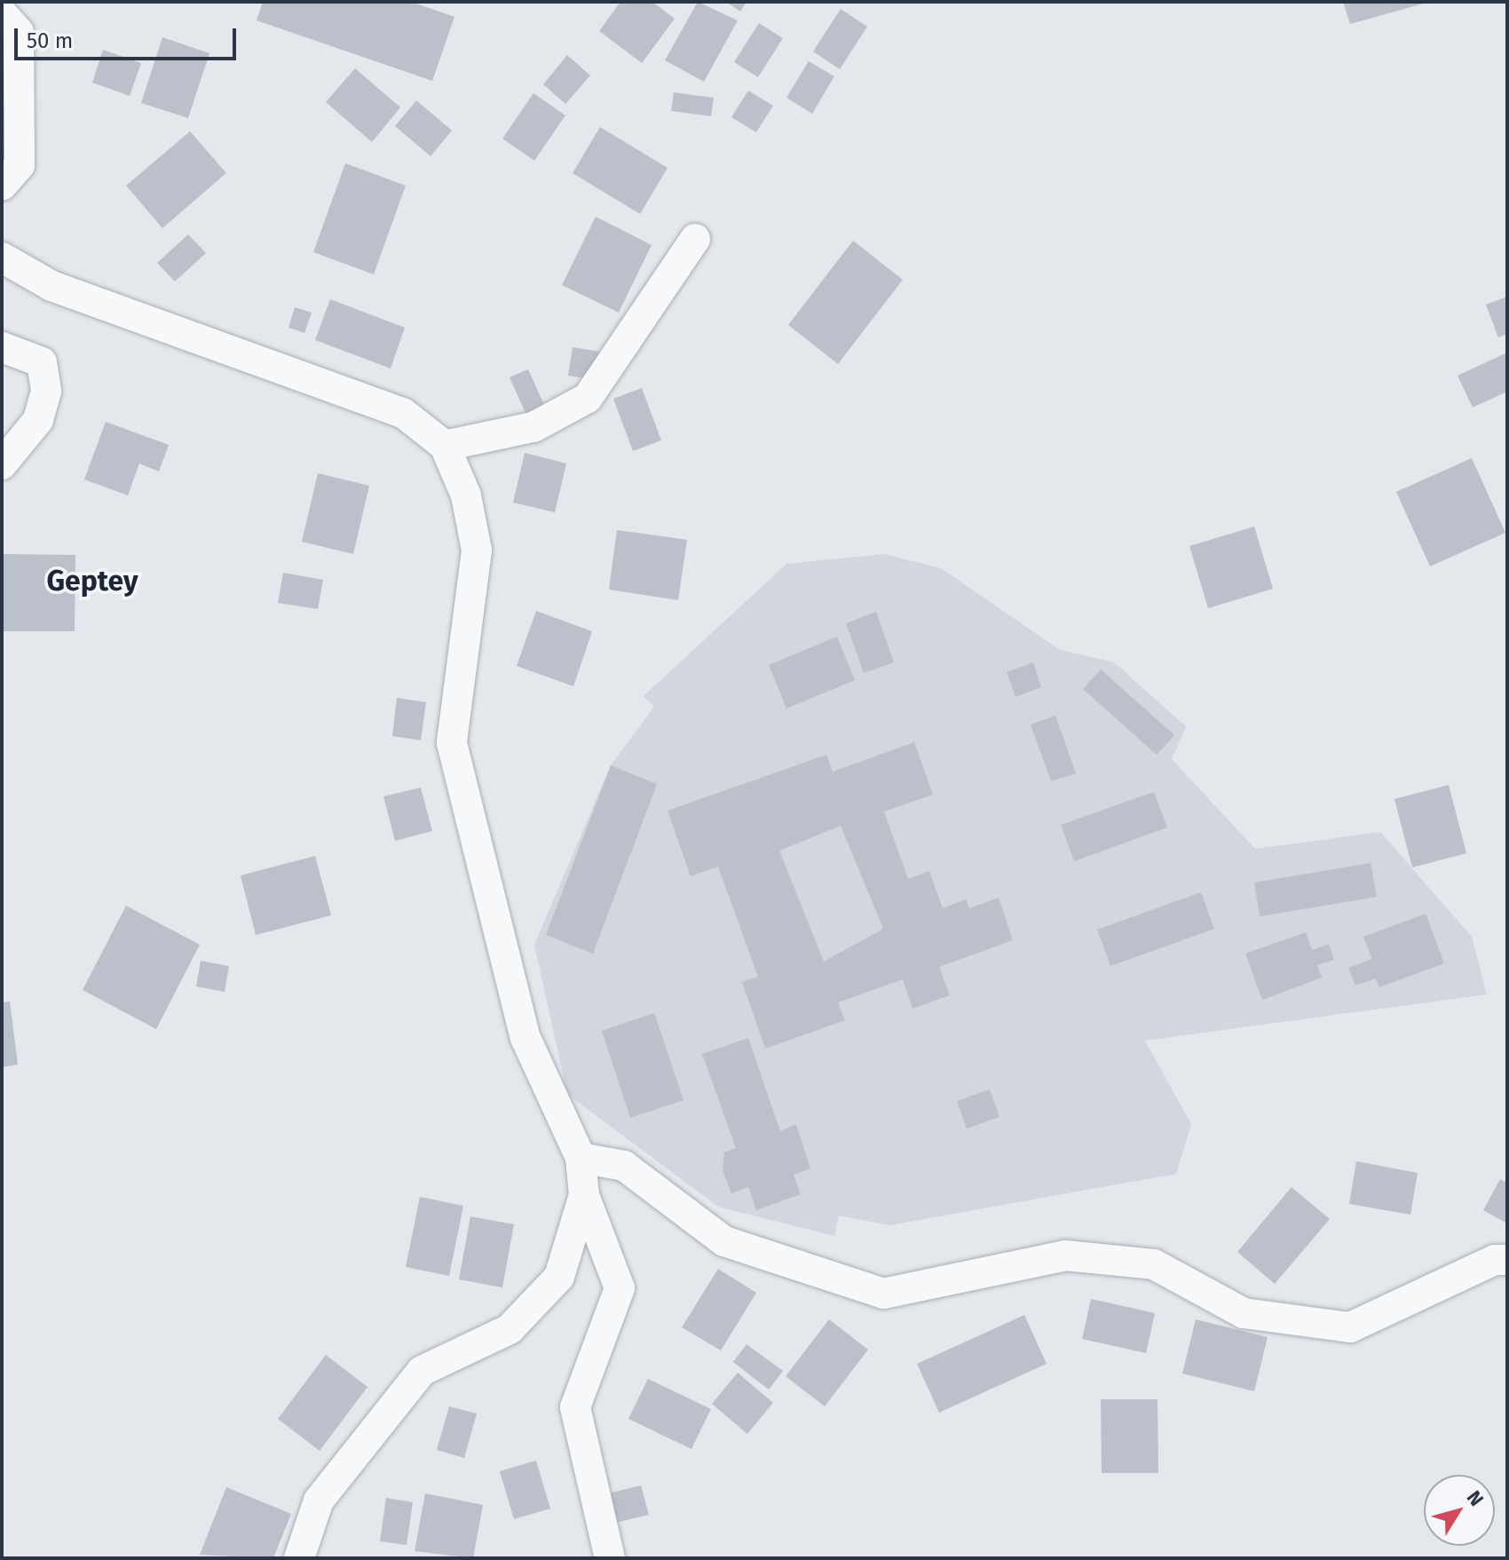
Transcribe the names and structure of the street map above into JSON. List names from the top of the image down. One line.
{"districts":["Geptey"],"scale_bar":"50 m","north":"top right"}
